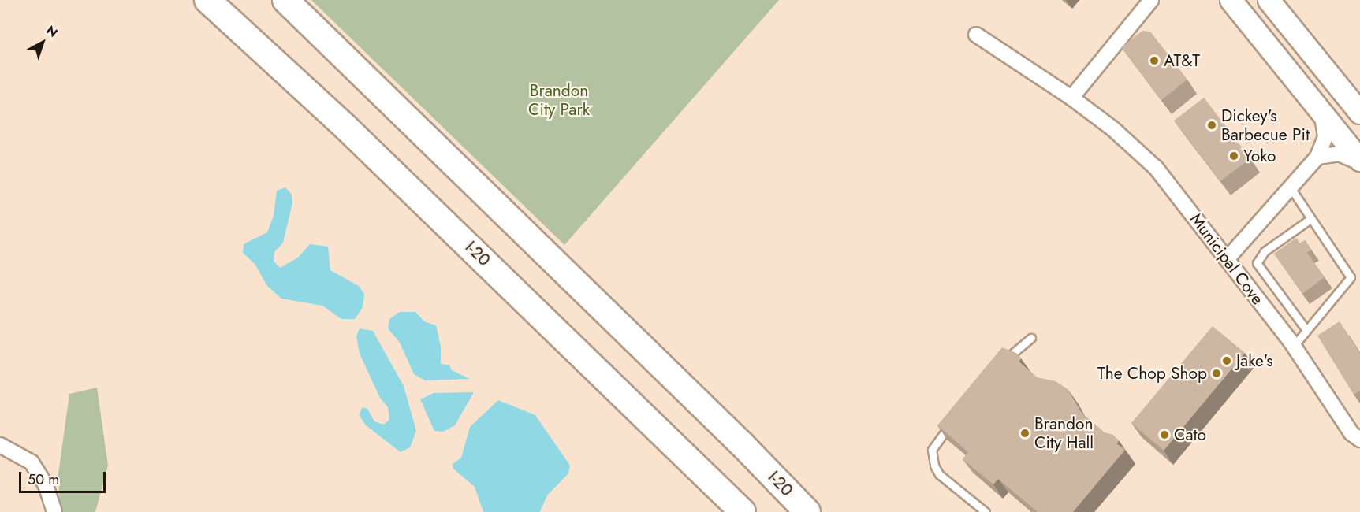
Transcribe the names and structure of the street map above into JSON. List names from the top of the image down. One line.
{"streets":{"highway":["I-20"],"street":["Municipal Cove"]},"parks":["Brandon City Park"],"places":["AT&T","Dickey's Barbecue Pit","Yoko","Jake's","The Chop Shop","Brandon City Hall","Cato"],"scale_bar":"50 m","north":"top right"}
